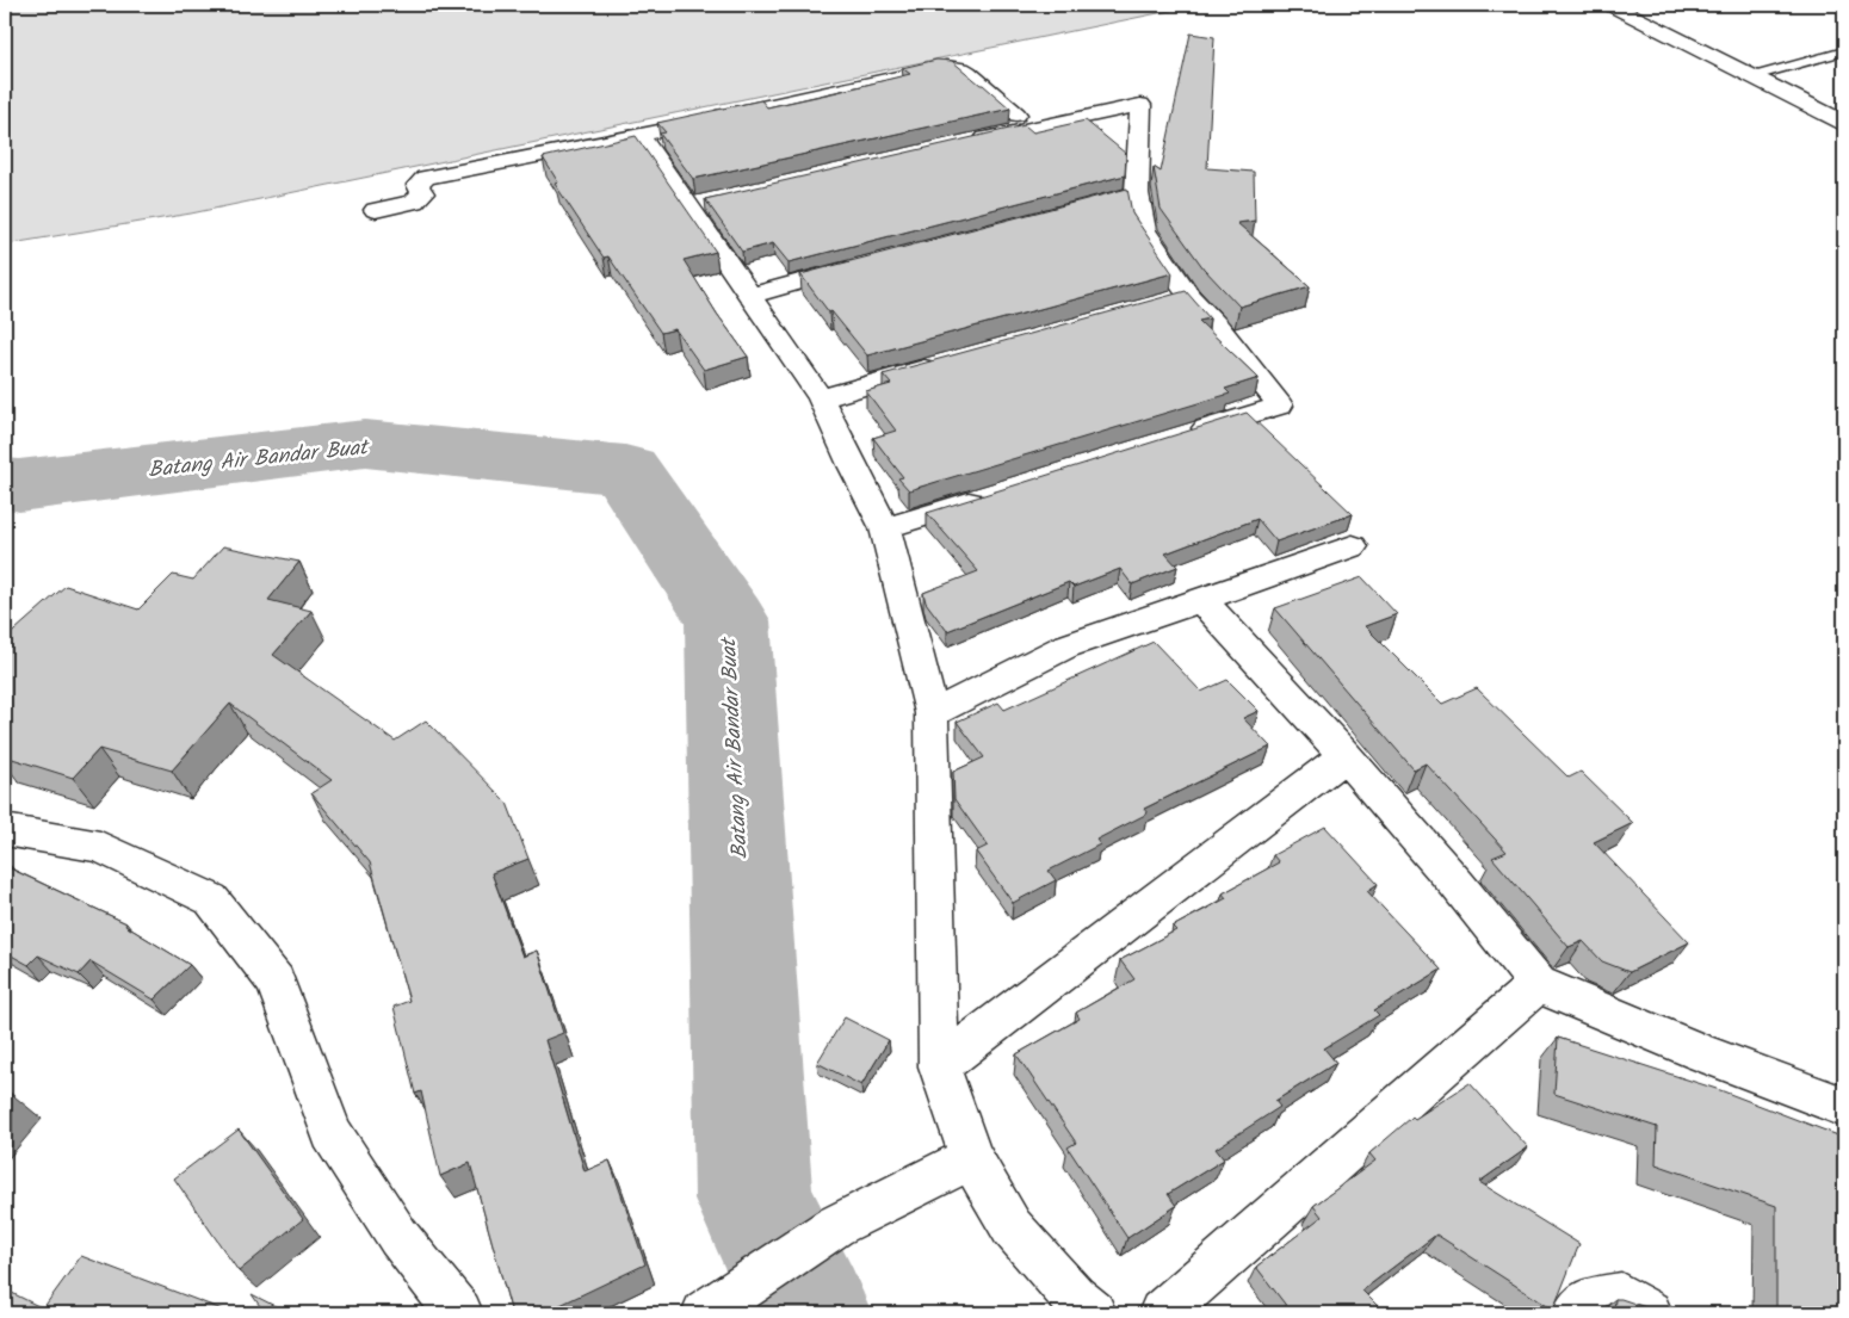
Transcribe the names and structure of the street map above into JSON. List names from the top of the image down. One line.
{"water":["Batang Air Bandar Buat"]}
